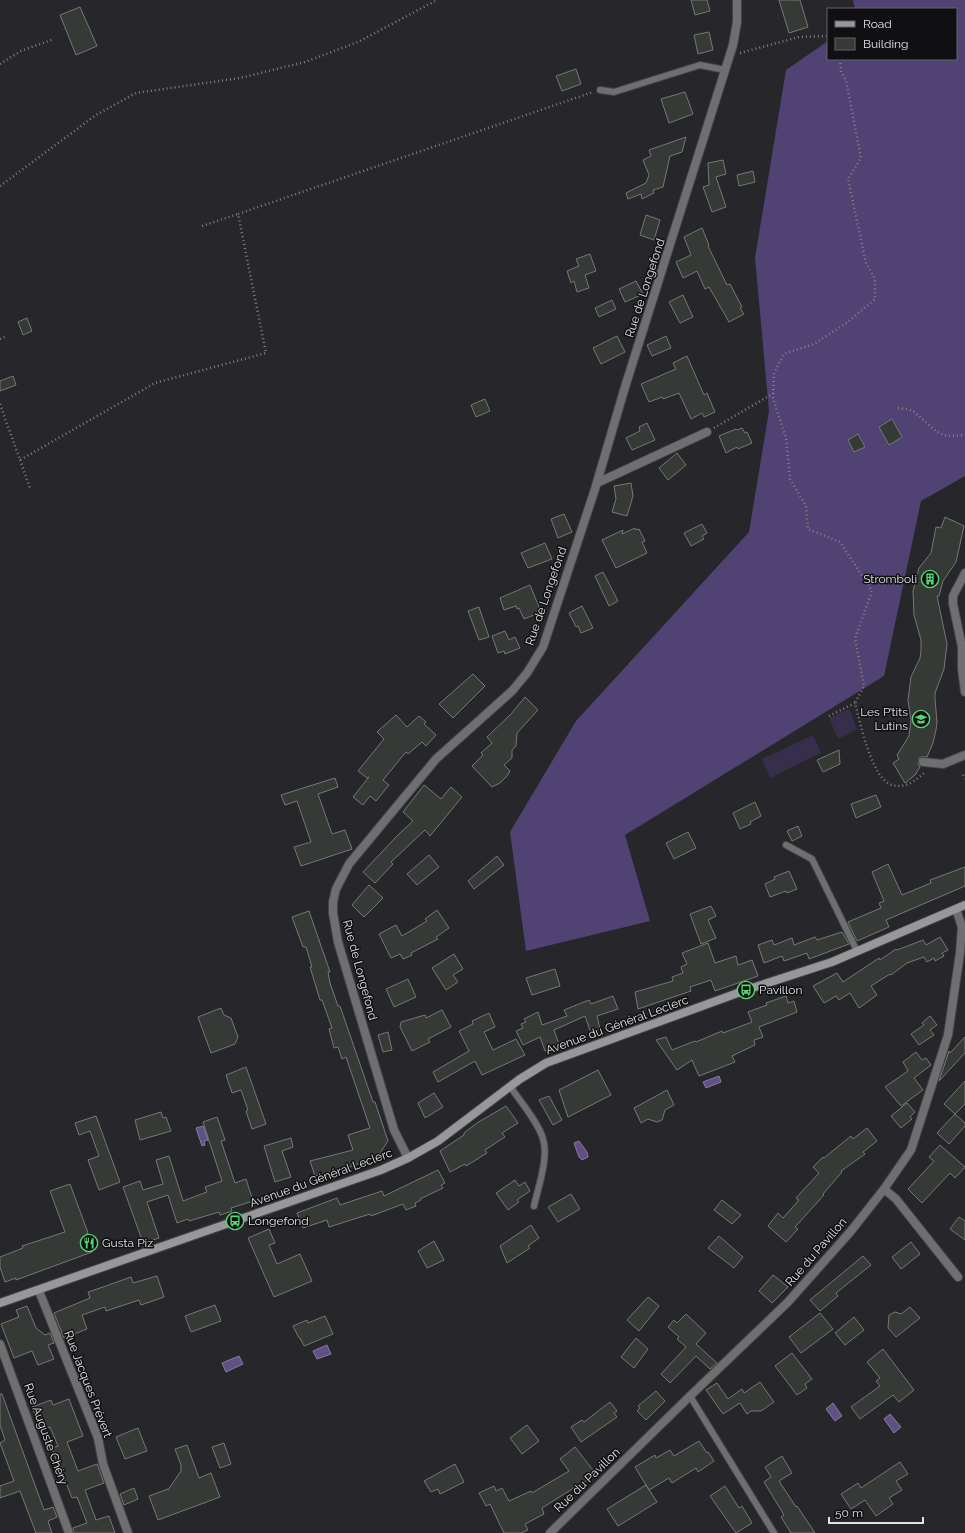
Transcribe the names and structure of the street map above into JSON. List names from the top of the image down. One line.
{"streets":{"main road":["Avenue du Général Leclerc"],"street":["Rue de Longefond","Rue du Pavillon","Rue Jacques Prévert","Rue Auguste Chéry"]},"crossings":[["Rue de Longefond","Avenue du Général Leclerc"],["Avenue du Général Leclerc","Rue du Pavillon"],["Avenue du Général Leclerc","Rue Jacques Prévert"]],"places":{"building":["Stromboli"],"school or university":["Les P’tits Lutins"],"bus stop":["Pavillon","Longefond"],"restaurant":["Gusta Piz"]},"legend":["Road","Building"],"scale_bar":"50 m"}
